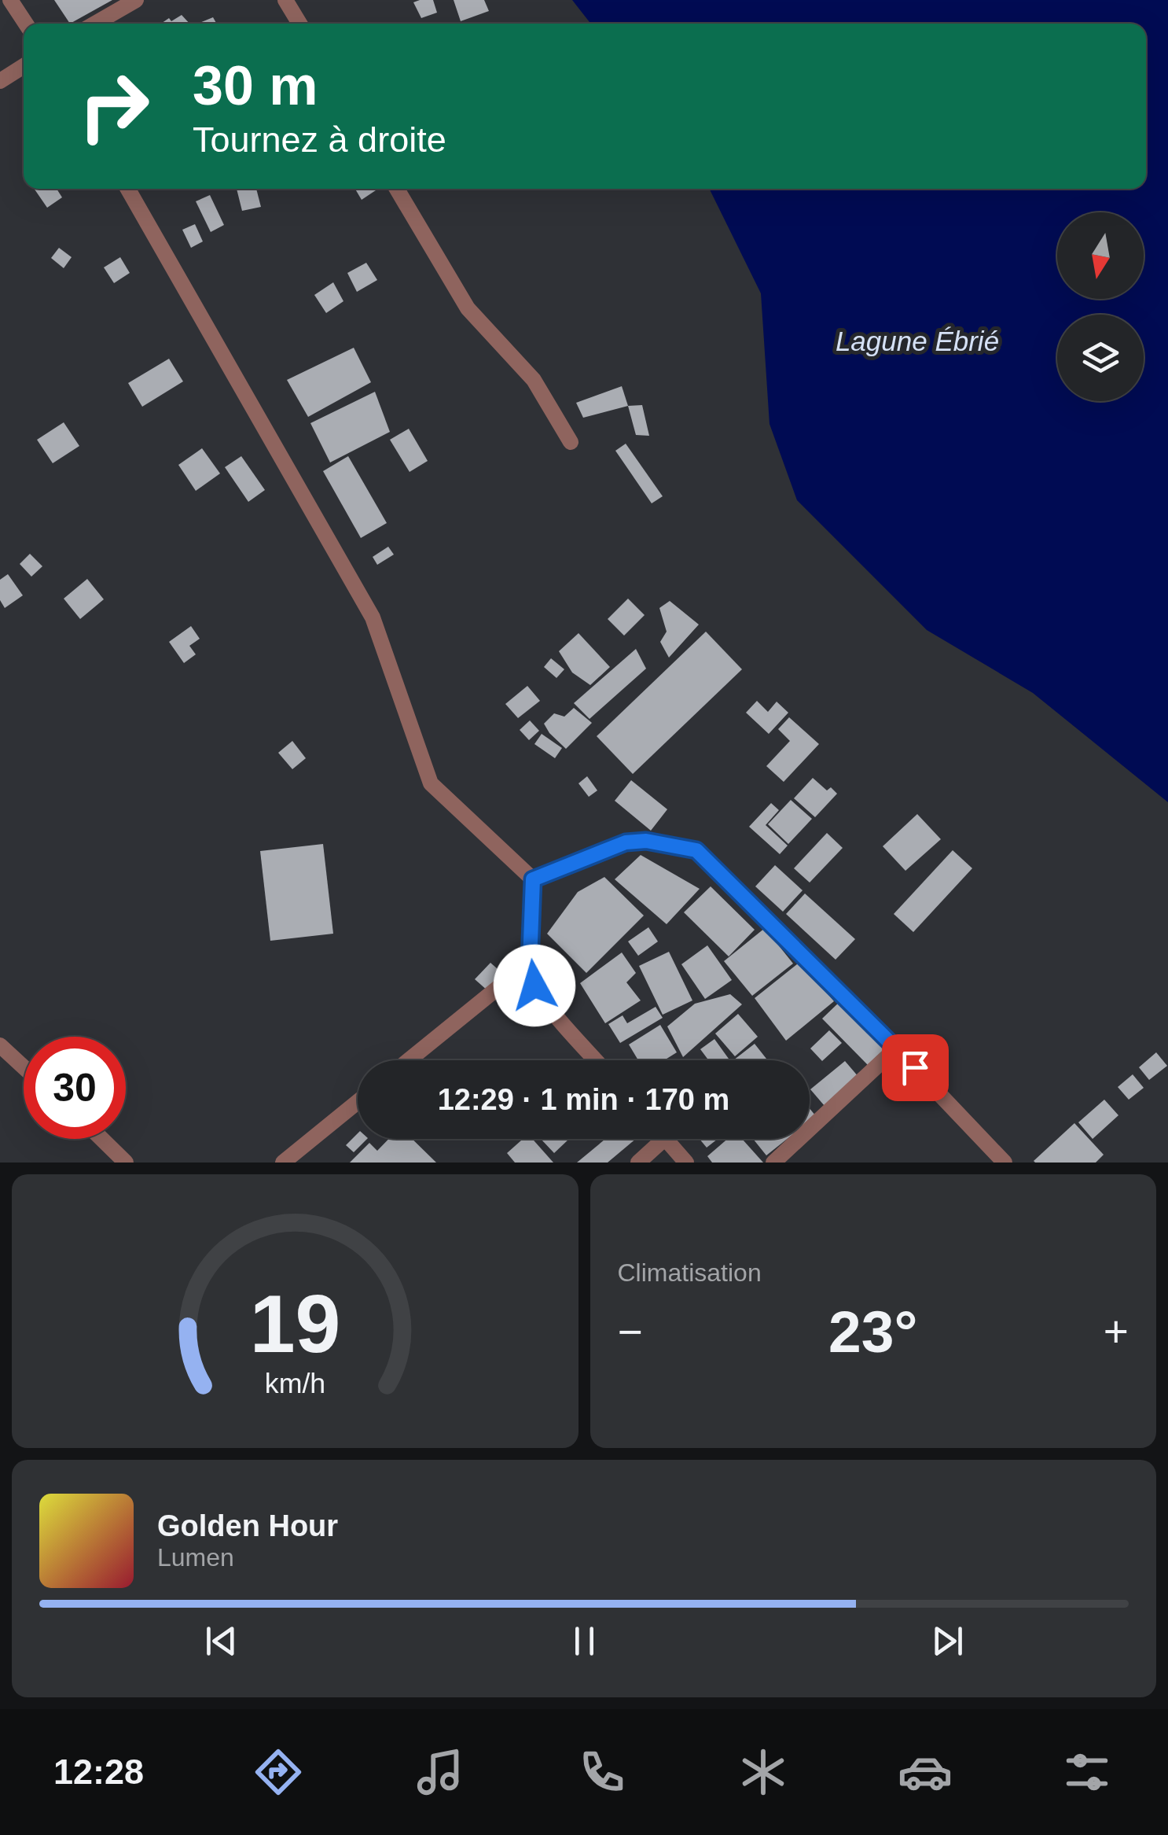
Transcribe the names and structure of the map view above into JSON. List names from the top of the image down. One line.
{"water":["Lagune Ébrié"],"north":"bottom","page":{"turn":["30 m","Tournez à droite"],"limit":"30","trip":"12:29 · 1 min · 170 m","tile":"Climatisation","heat":["−","23°","+"],"song":["Golden Hour","Lumen"],"tabs":"12:28","gauge":["19","km/h"]}}
